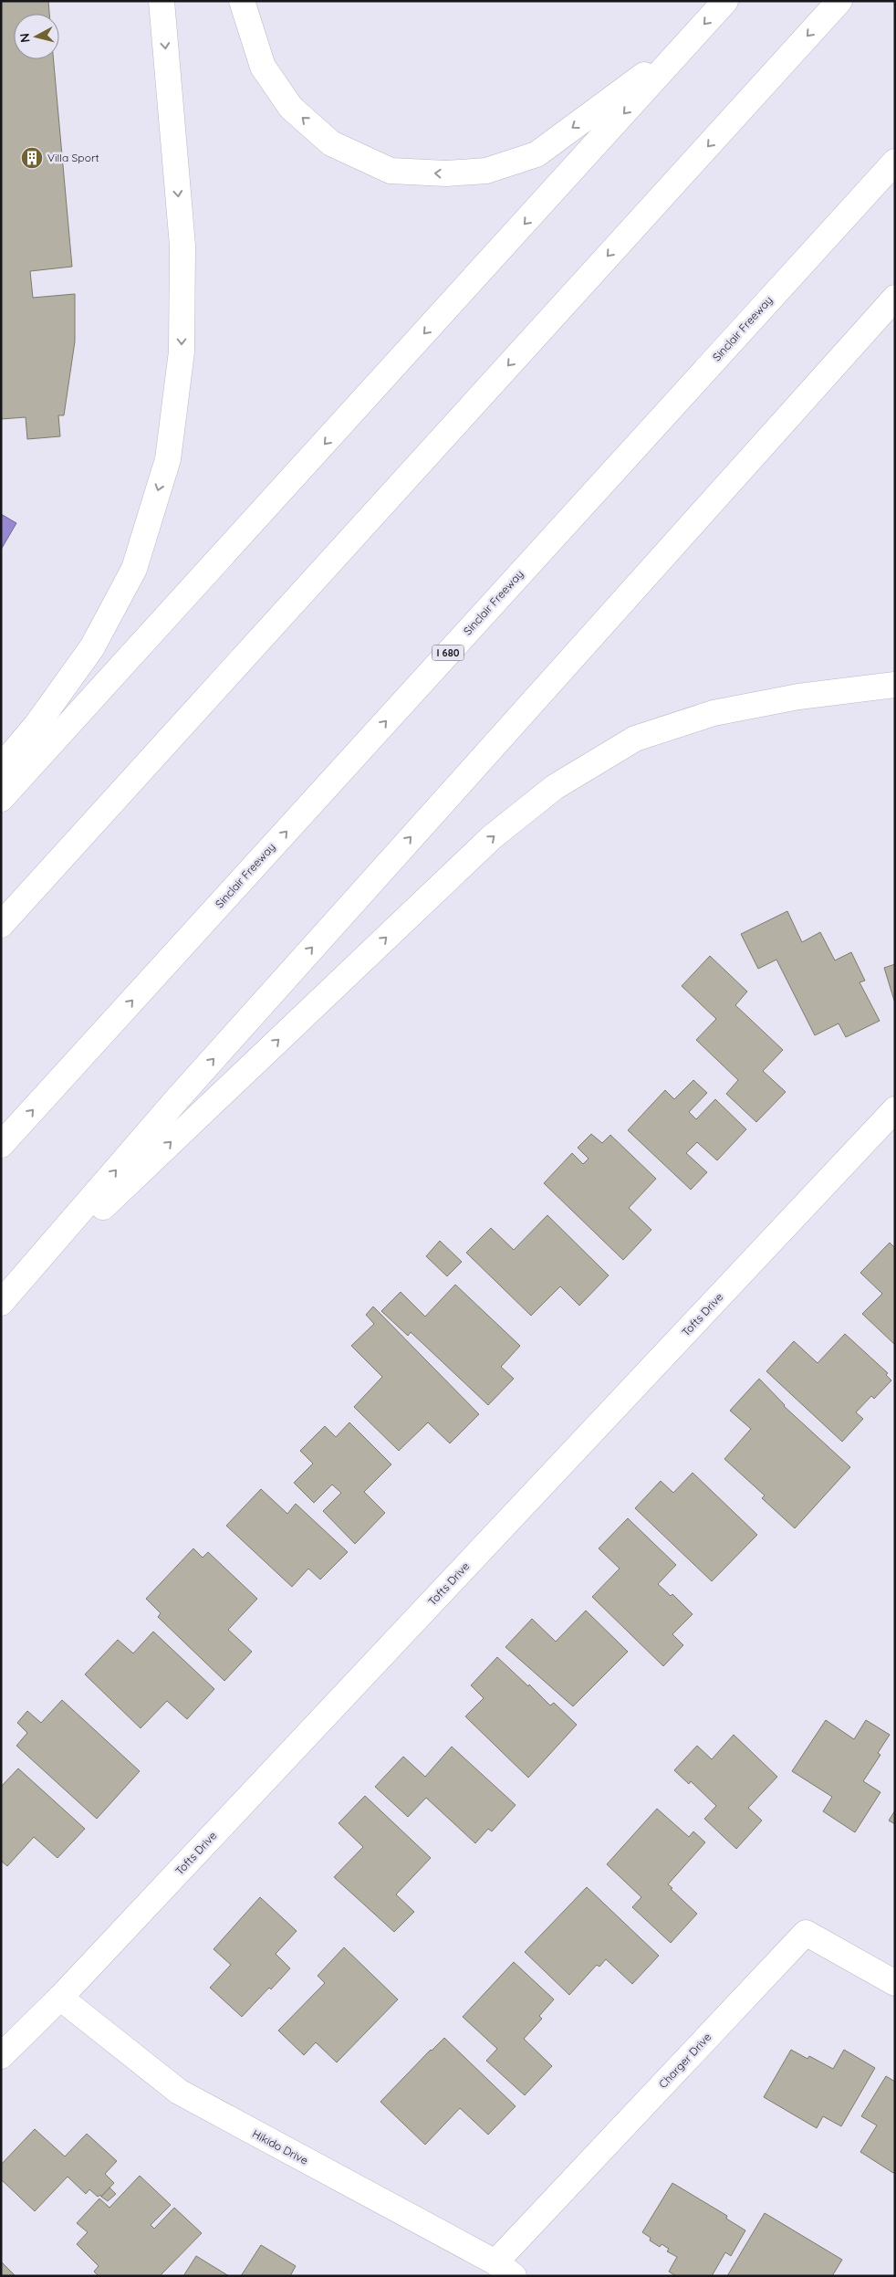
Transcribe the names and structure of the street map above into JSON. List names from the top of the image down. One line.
{"streets":{"main road":["Sinclair Freeway","I 680","Tofts Drive","Charger Drive","Hikido Drive"]},"crossings":[["Tofts Drive","Hikido Drive"],["Charger Drive","Hikido Drive"]],"places":{"building":["Villa Sport"]},"north":"left"}
